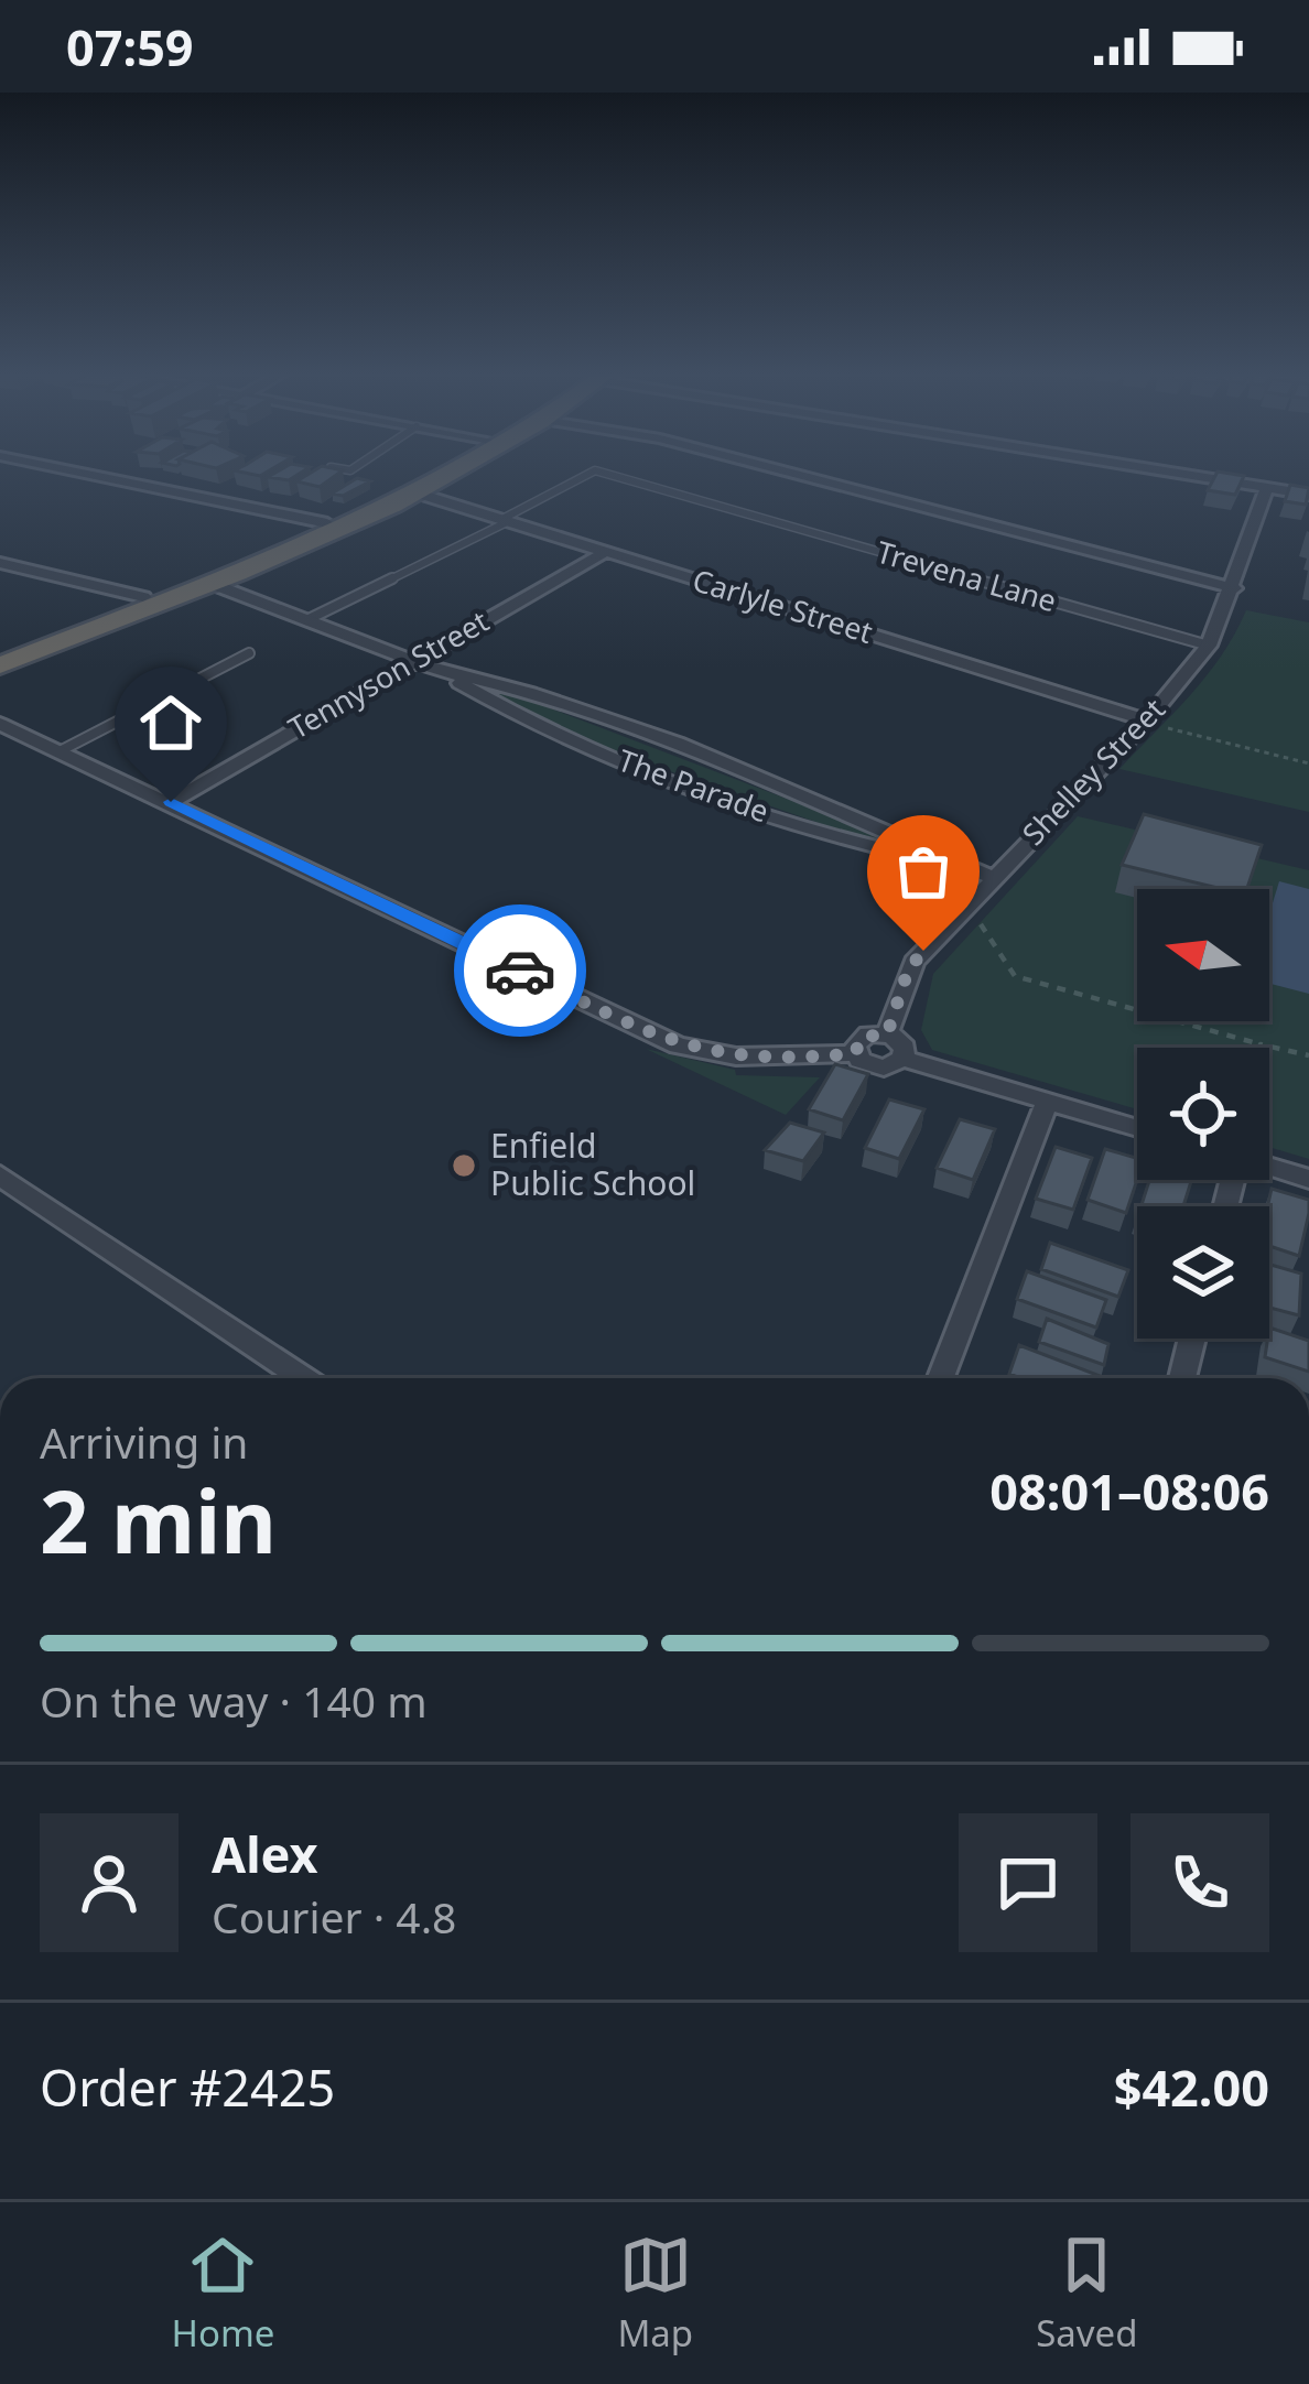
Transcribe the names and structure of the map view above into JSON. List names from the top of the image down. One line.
{"streets":{"street":["Carlyle Street","Tennyson Street","Shelley Street","The Parade"],"lane":["Trevena Lane"]},"crossings":[["Trevena Lane","Carlyle Street"],["Trevena Lane","Shelley Street"],["Trevena Lane","The Parade"],["Carlyle Street","Tennyson Street"],["Carlyle Street","Shelley Street"],["Tennyson Street","The Parade"],["Shelley Street","The Parade"]],"places":["Enfield Public School"],"north":"left","page":{"status":"07:59","heading":["2 min","Arriving in","08:01–08:06"],"panel":["Alex","Courier · 4.8","Order #2425","$42.00"],"bar":"On the way · 140 m","tabs":["Home","Map","Saved"]}}
